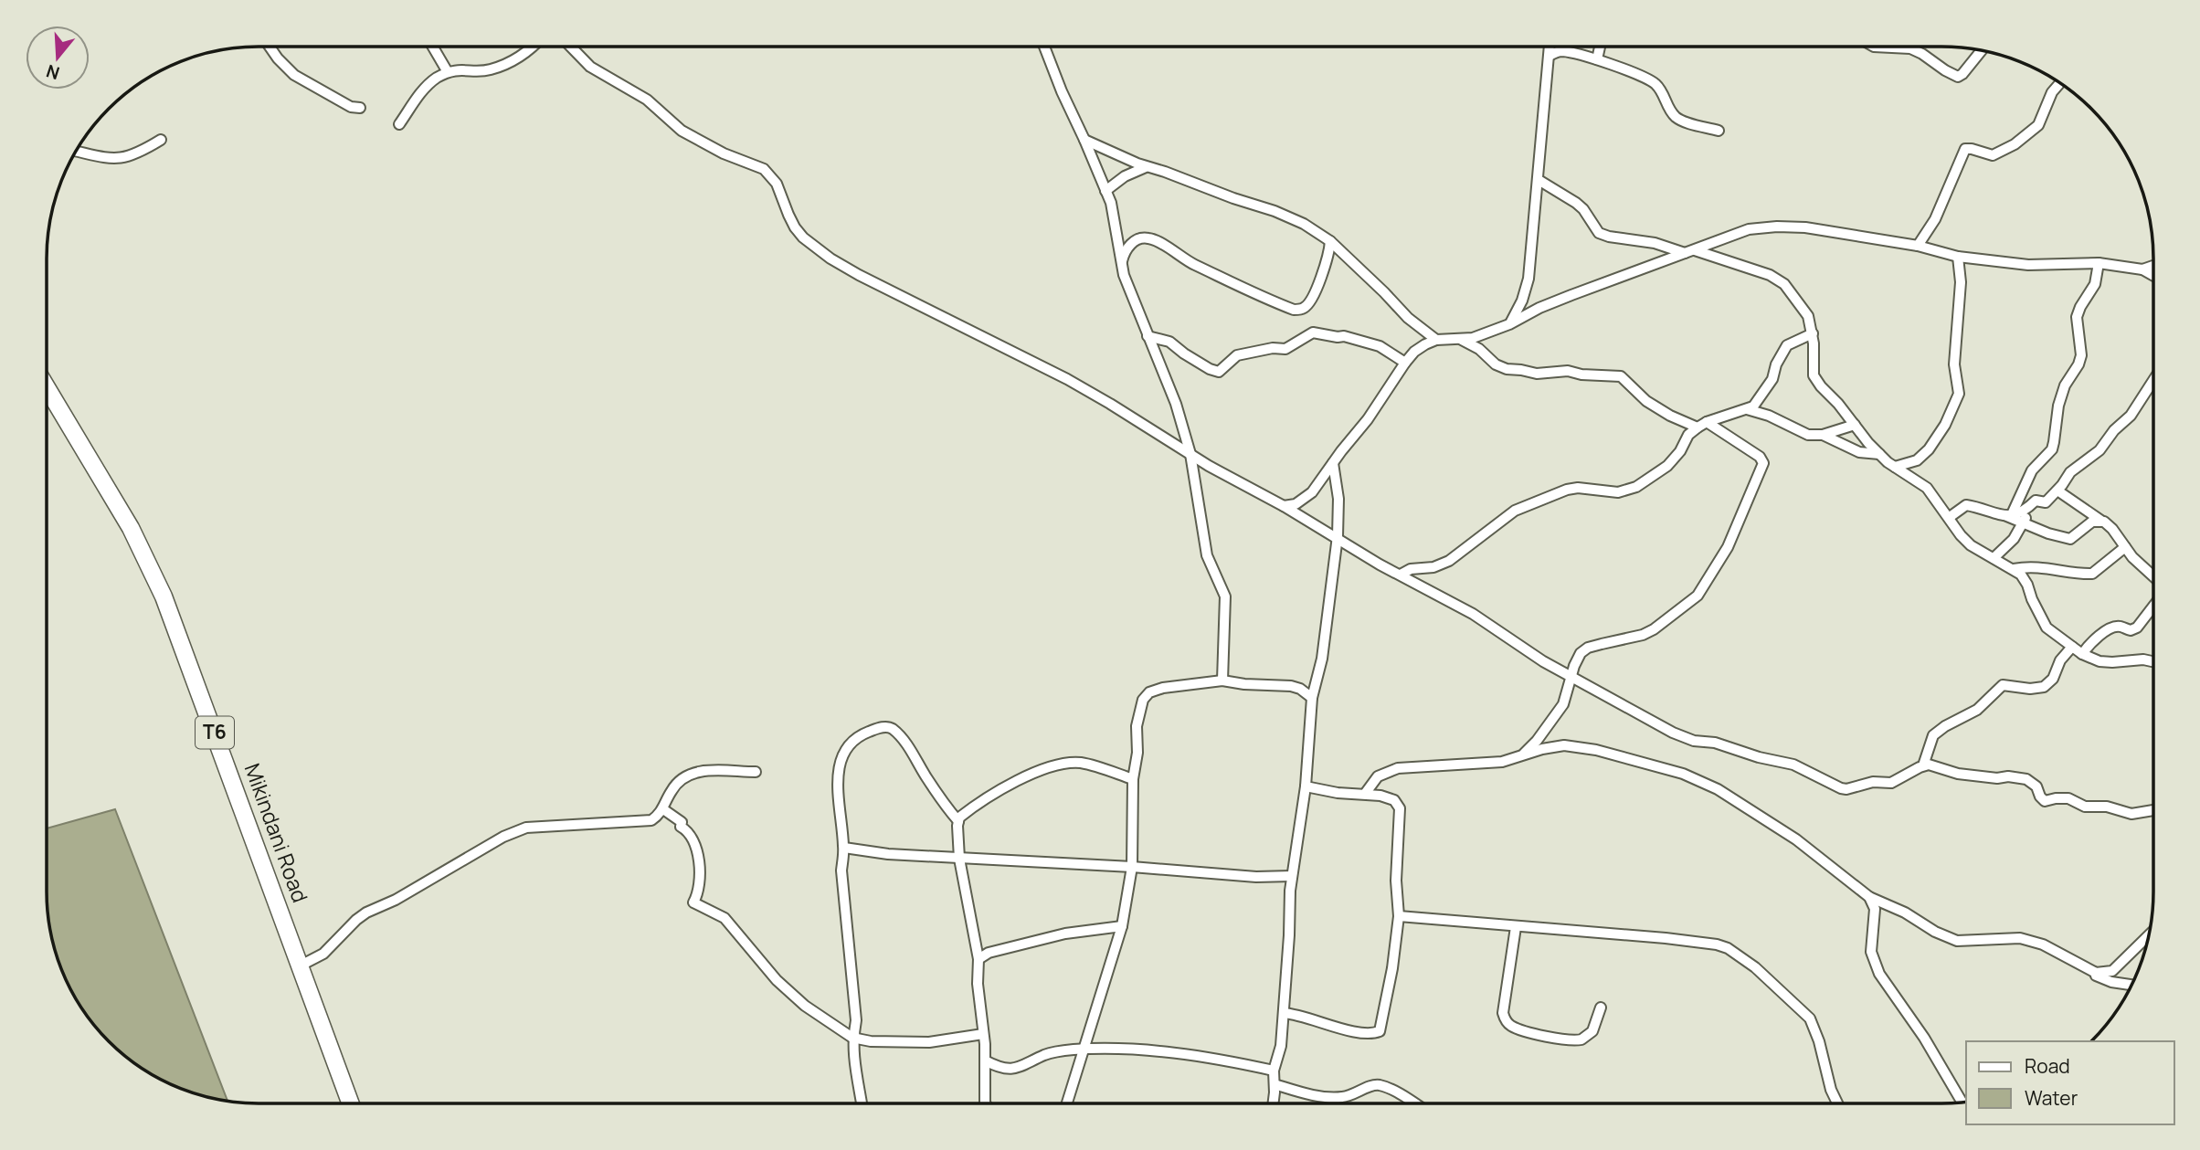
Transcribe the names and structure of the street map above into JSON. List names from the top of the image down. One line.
{"streets":{"highway":["T6","Mikindani Road"]},"legend":["Road","Water"],"north":"bottom"}
